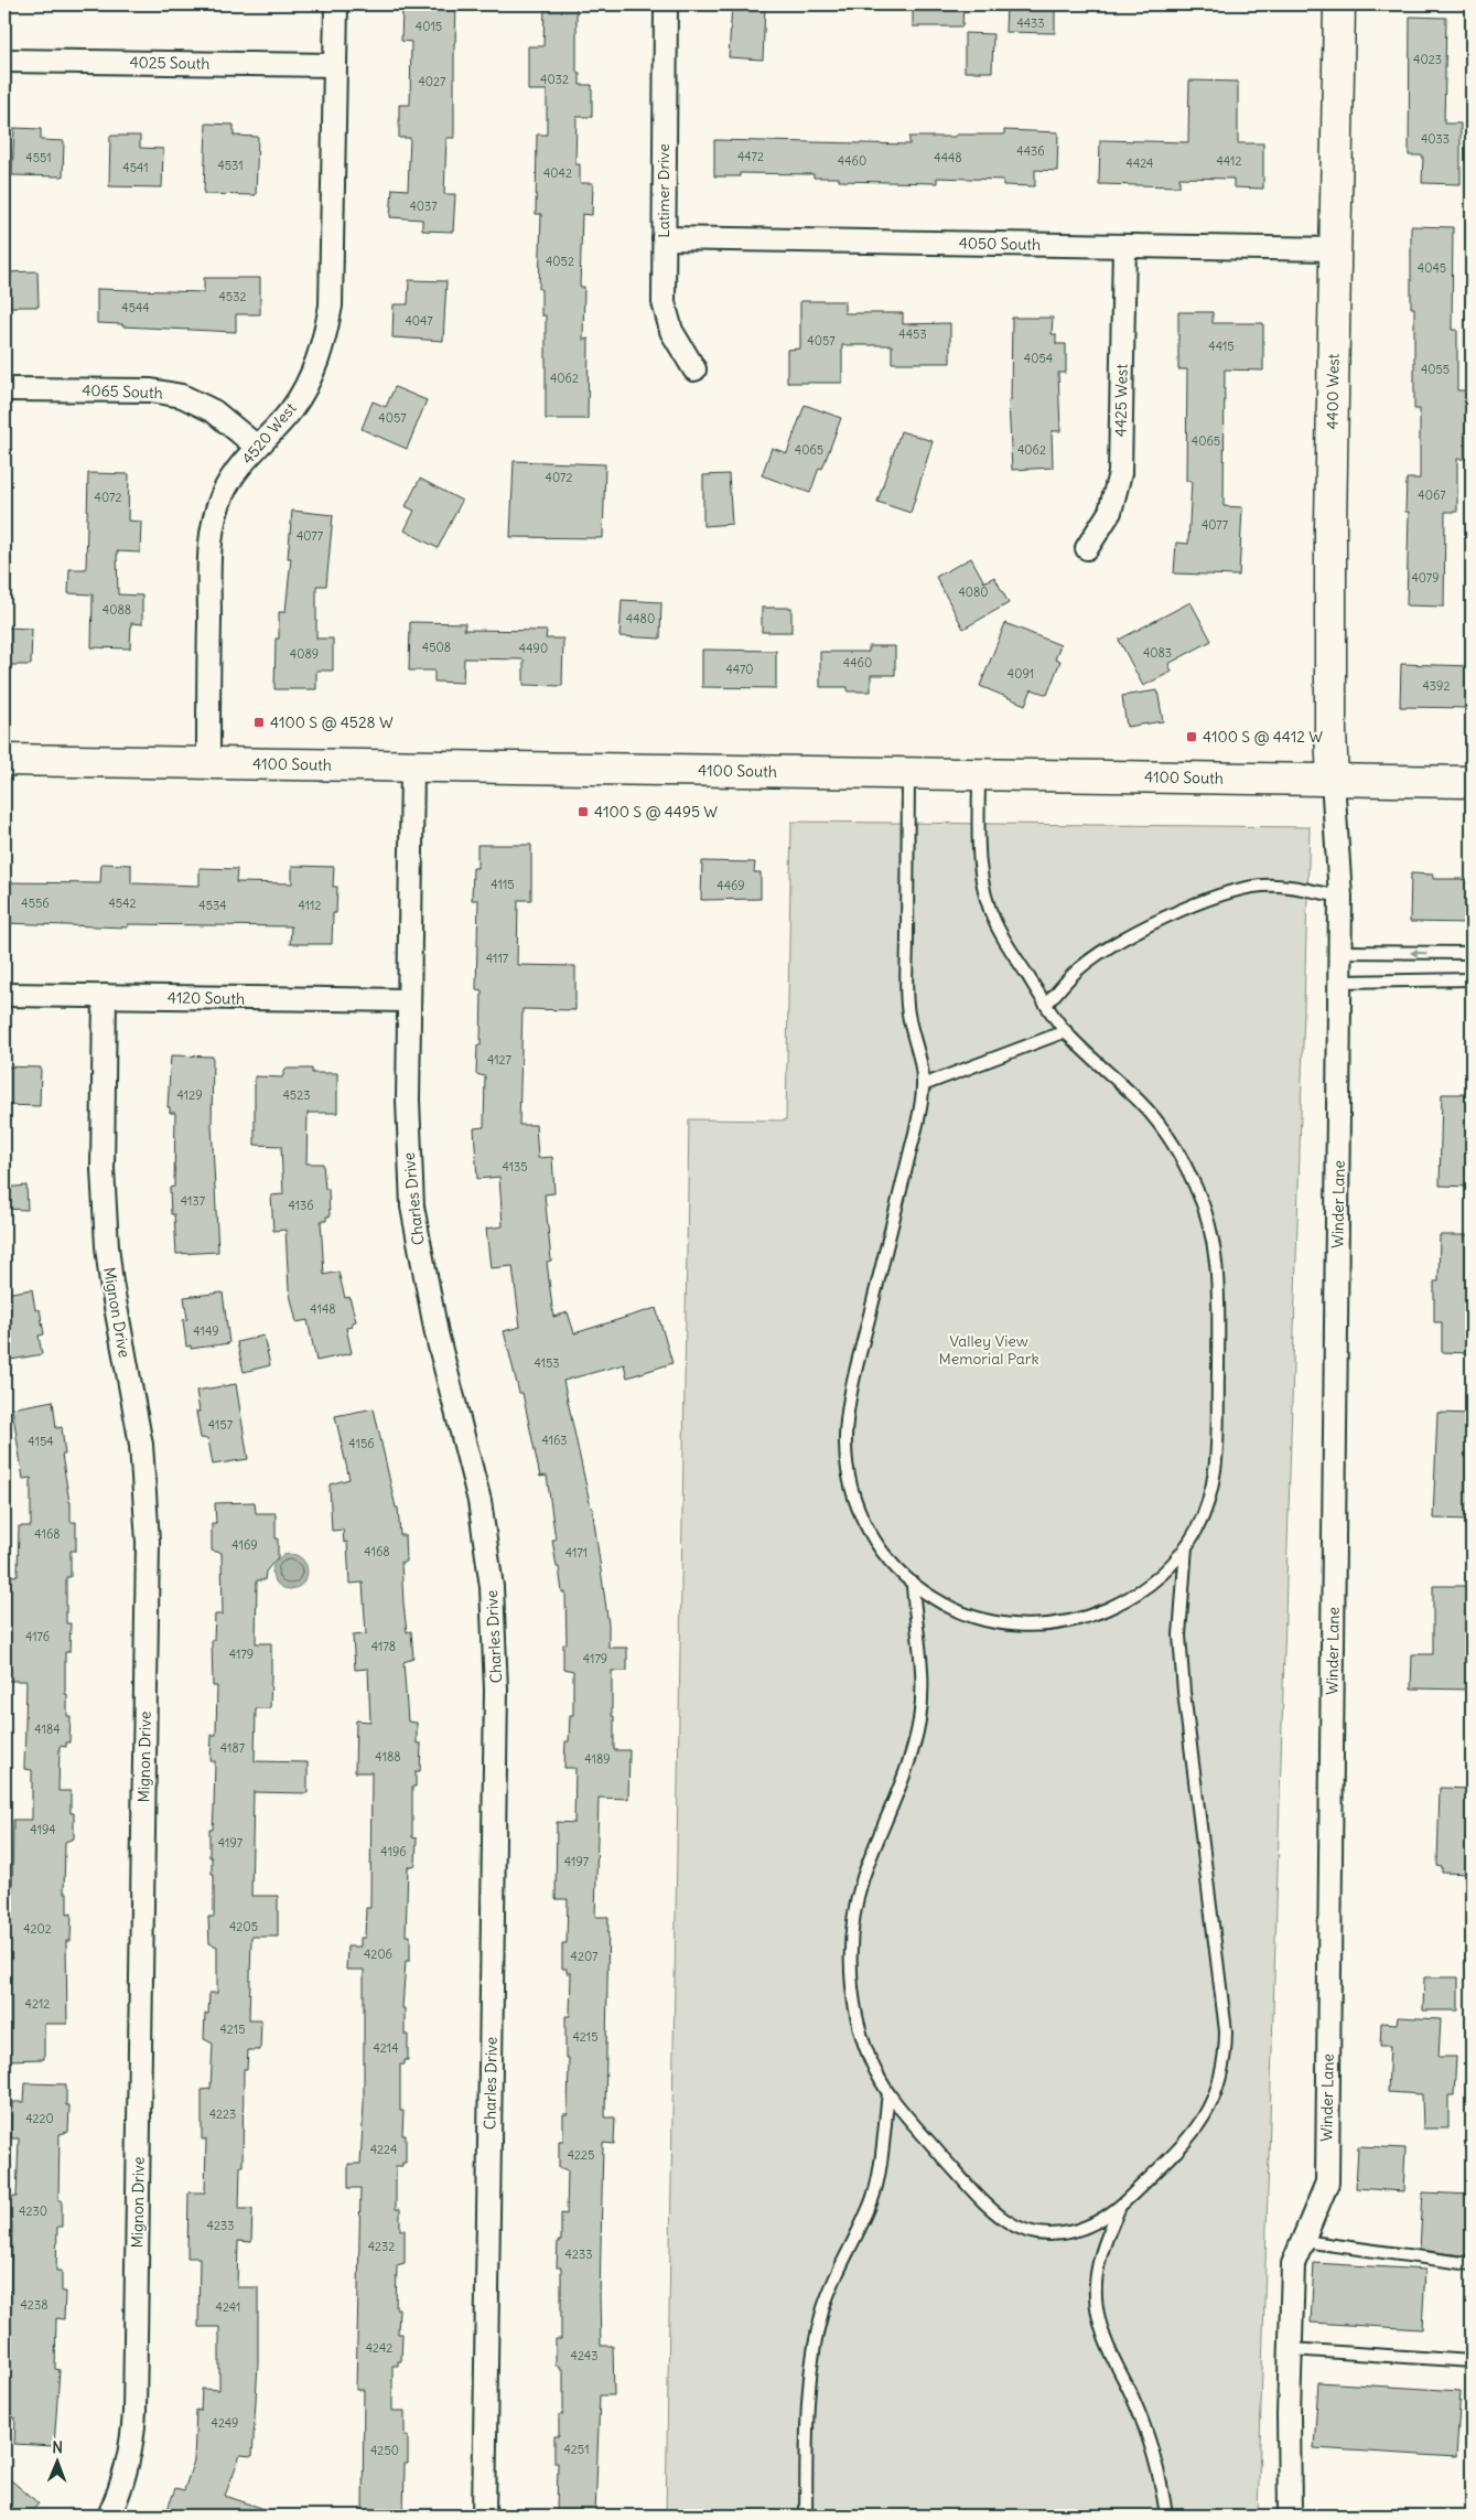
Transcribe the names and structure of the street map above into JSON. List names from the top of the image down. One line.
{"streets":{"main road":["4400 West","4100 South"],"street":["4025 South","Latimer Drive","4050 South","4065 South","4425 West","4520 West","4120 South","Charles Drive","Winder Lane","Mignon Drive"]},"crossings":[["4025 South","4520 West"],["Latimer Drive","4050 South"],["4050 South","4400 West"],["4050 South","4425 West"],["4065 South","4520 West"],["4400 West","4100 South"],["4400 West","Winder Lane"],["4520 West","4100 South"],["4100 South","Charles Drive"],["4100 South","Winder Lane"],["4120 South","Charles Drive"],["4120 South","Mignon Drive"]],"parks":["Valley View Memorial Park"],"places":{"transit":["4100 S @ 4528 W","4100 S @ 4412 W","4100 S @ 4495 W"]},"house_numbers":["4433","4015","4023","4032","4027","4033","4436","4472","4551","4448","4460","4412","4424","4531","4541","4042","4037","4052","4045","4532","4544","4047","4453","4057","4415","4054","4055","4062","4057","4065","4065","4062","4072","4067","4072","4077","4077","4079","4080","4088","4480","4508","4490","4083","4089","4460","4470","4091","4392","4115","4469","4556","4542","4534","4112","4117","4127","4129","4523","4135","4137","4136","4148","4149","4153","4157","4163","4154","4156","4168","4169","4168","4171","4176","4178","4179","4179","4184","4187","4188","4189","4194","4197","4196","4197","4205","4202","4206","4207","4212","4215","4215","4214","4223","4220","4224","4225","4230","4233","4232","4233","4238","4241","4242","4243","4249","4251","4250"],"north":"top"}
